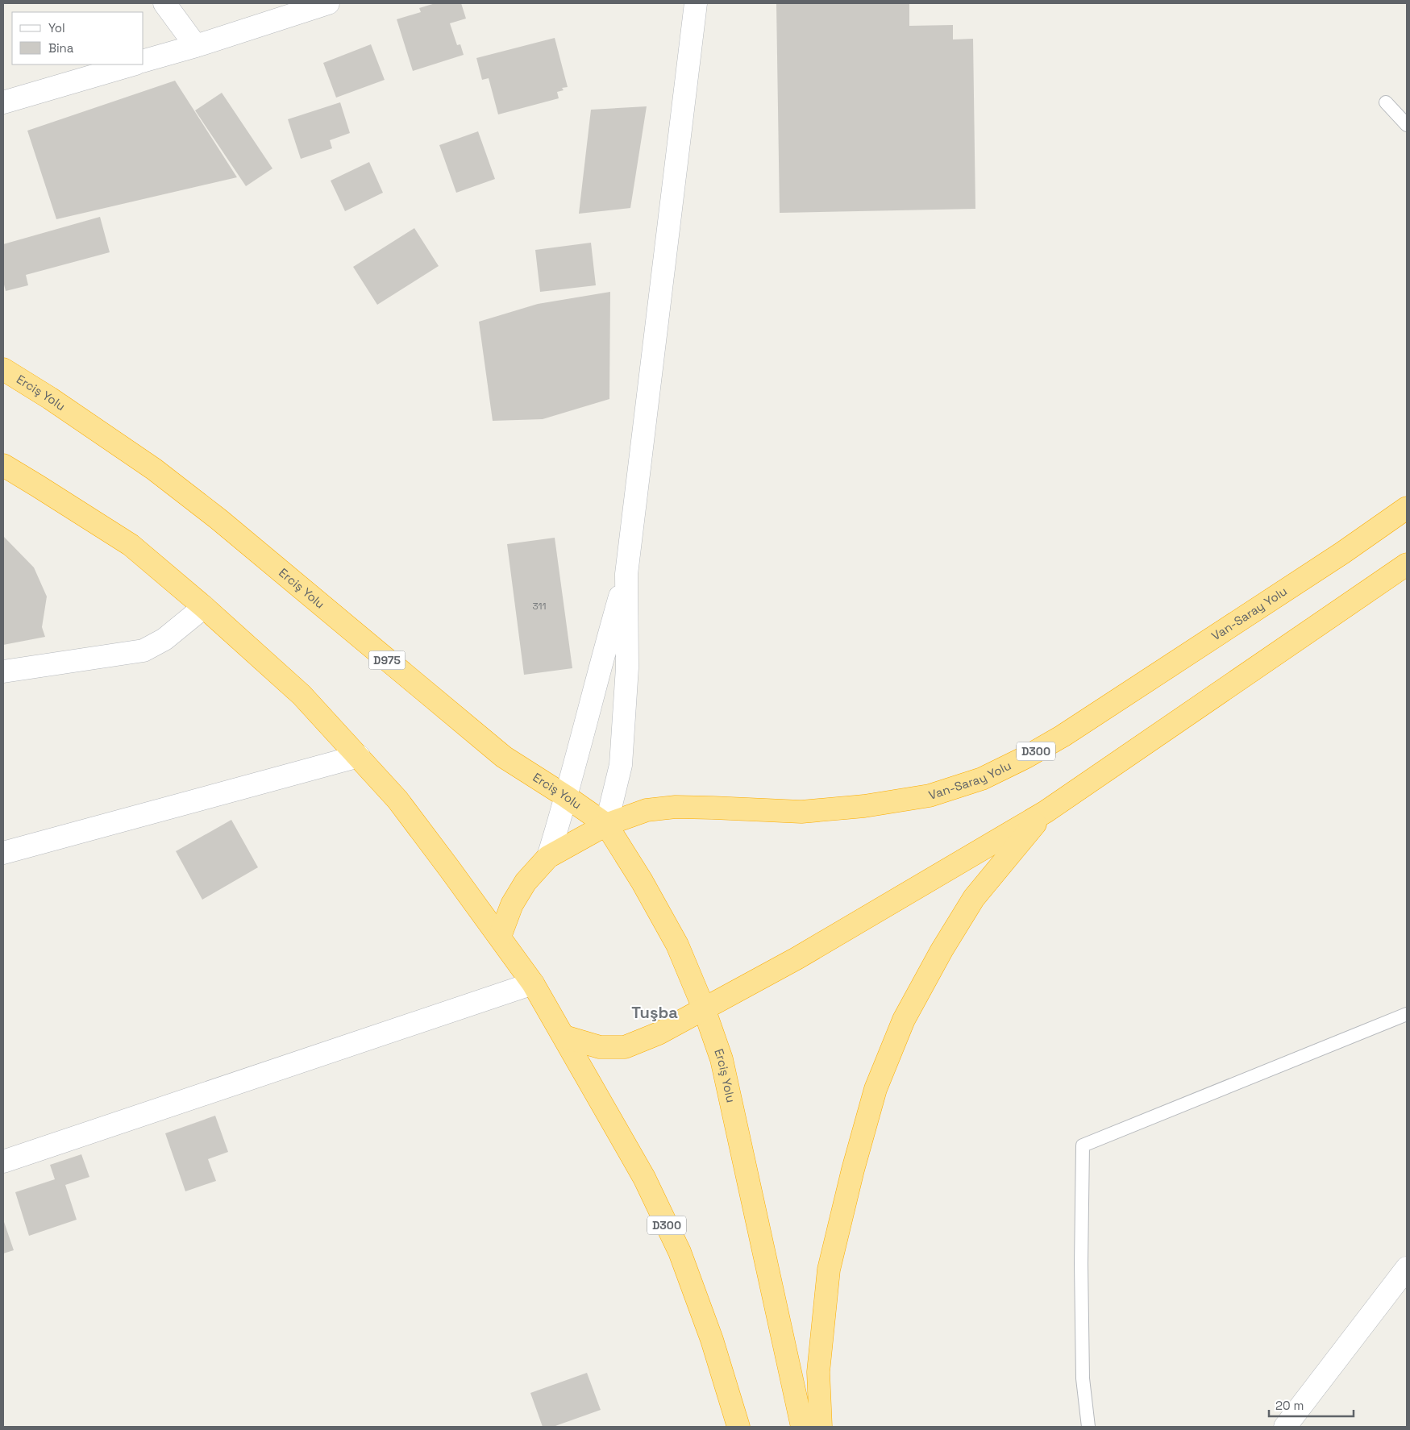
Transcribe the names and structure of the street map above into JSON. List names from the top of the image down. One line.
{"streets":{"highway":["Erciş Yolu","Van-Saray Yolu","D975","D300"]},"crossings":[["Erciş Yolu","Van-Saray Yolu"],["Van-Saray Yolu","D300"]],"districts":["Tuşba"],"house_numbers":["311"],"legend":["Yol","Bina"],"scale_bar":"20 m"}
